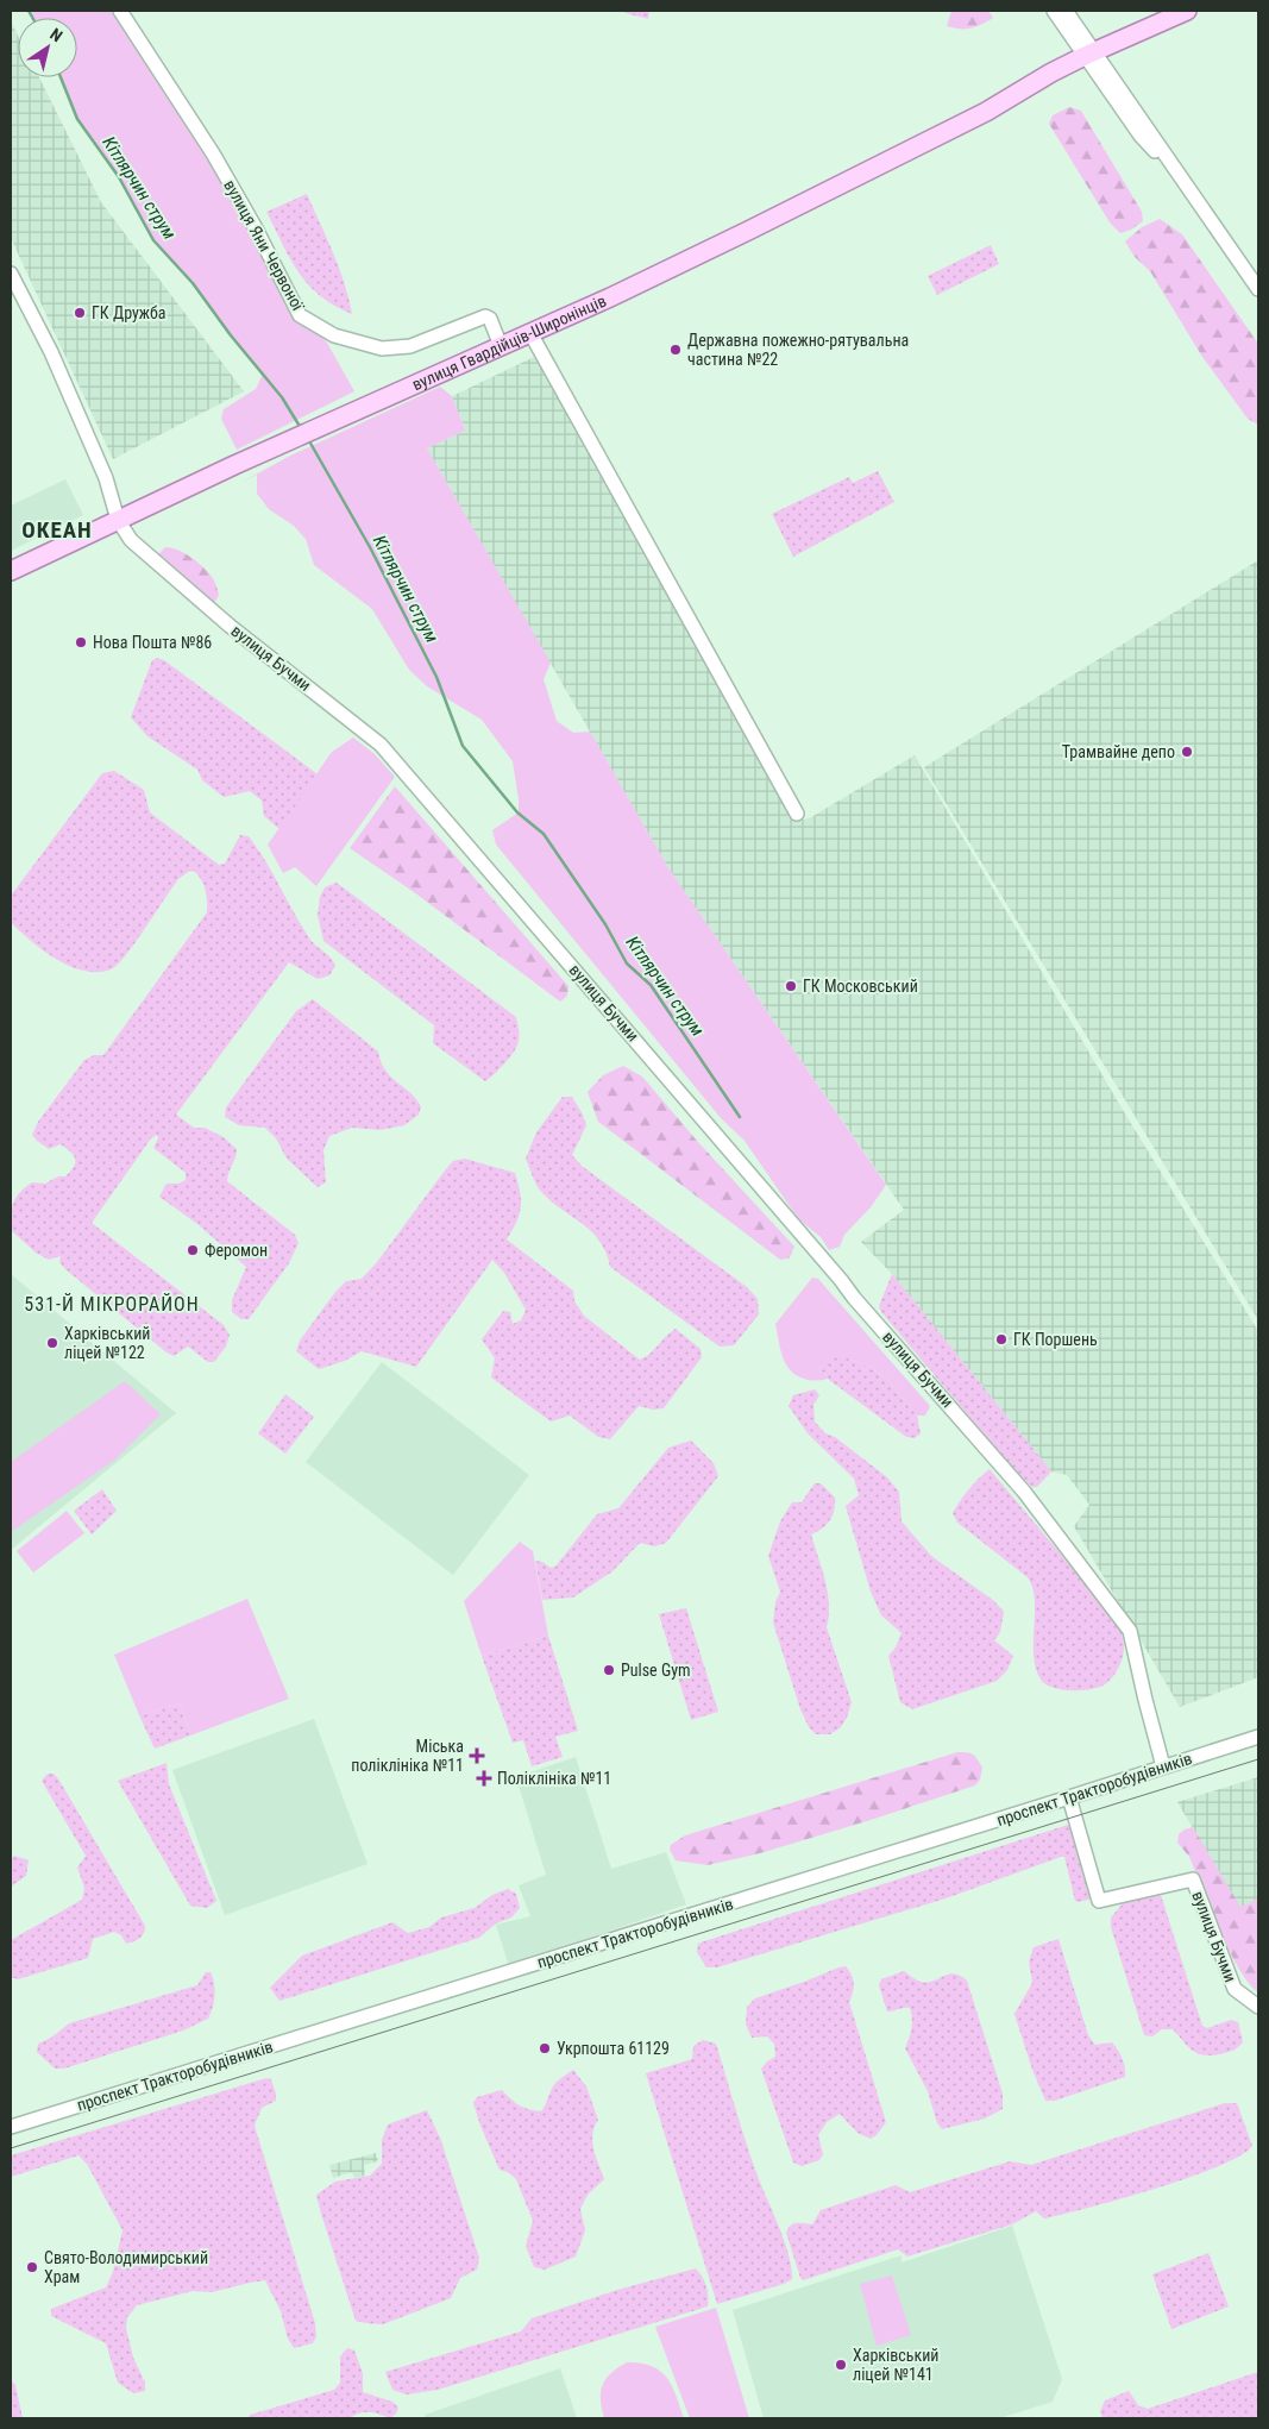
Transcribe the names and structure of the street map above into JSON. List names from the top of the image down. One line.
{"streets":{"main road":["вулиця Гвардійців-Широнінців"],"street":["вулиця Яни Червоної","вулиця Бучми","проспект Тракторобудівників"]},"crossings":[["вулиця Яни Червоної","вулиця Гвардійців-Широнінців"],["вулиця Гвардійців-Широнінців","вулиця Бучми"],["вулиця Бучми","проспект Тракторобудівників"]],"districts":["ОКЕАН","531-Й МІКРОРАЙОН"],"water":["Кітлярчин струм"],"places":{"other":["ГК Дружба","Державна пожежно-рятувальна частина №22","Нова Пошта №86","Трамвайне депо","ГК Московський","Феромон","ГК Поршень","Харківський ліцей №122","Pulse Gym","Укрпошта 61129","Свято-Володимирський Храм","Харківський ліцей №141"],"health":["Міська поліклініка №11","Поліклініка №11"]},"north":"top right"}
